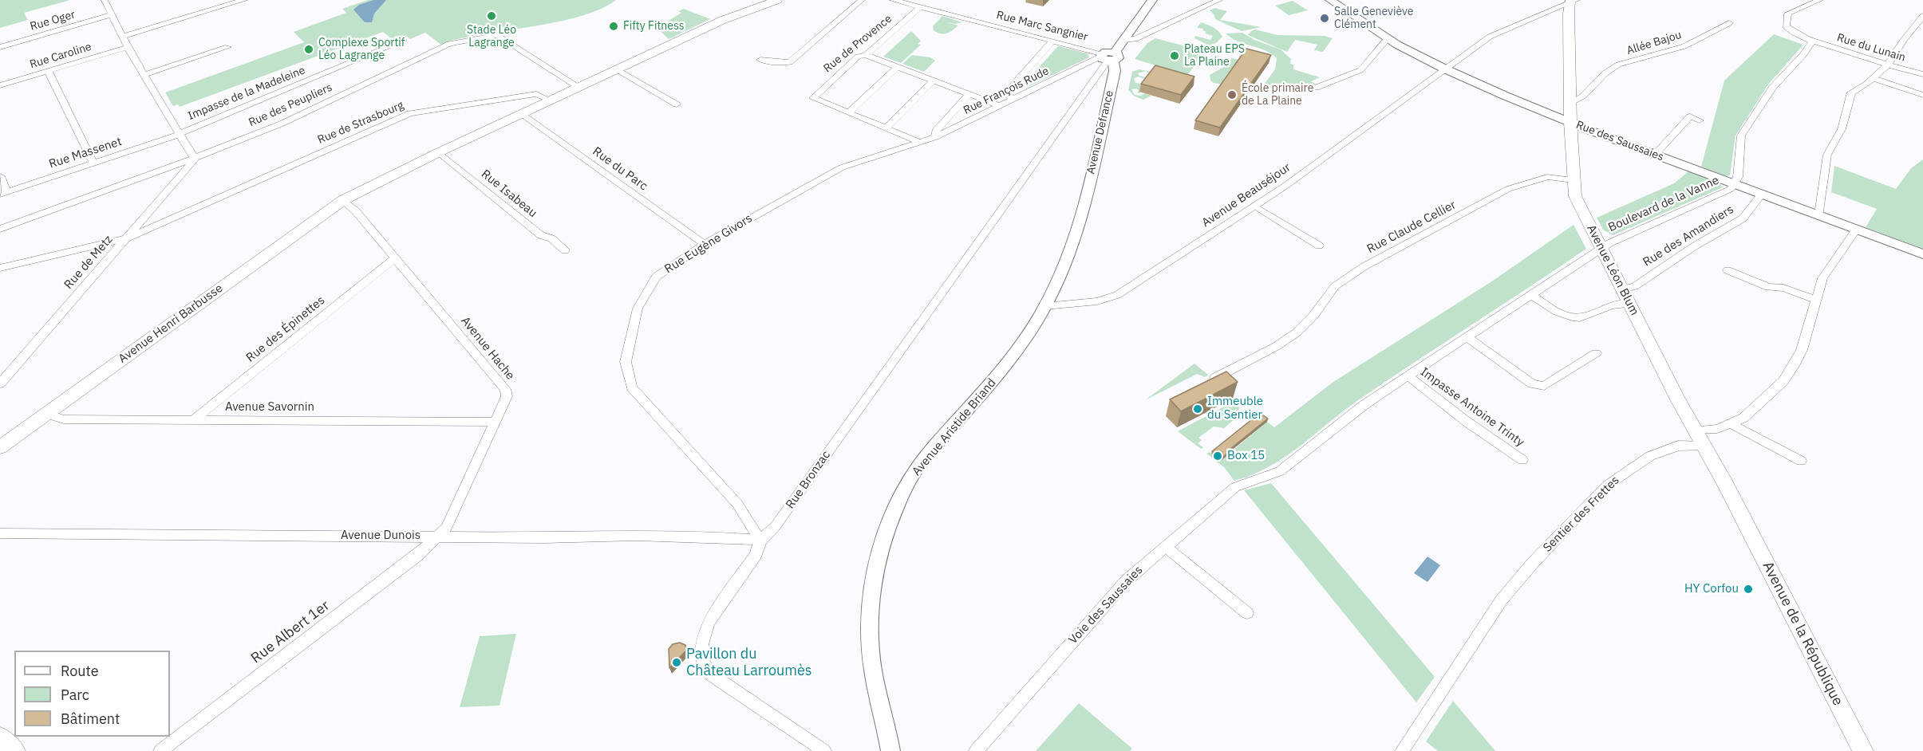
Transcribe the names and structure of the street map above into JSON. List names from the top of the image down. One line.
{"streets":{"main road":["Avenue Léon Blum","Avenue Henri Barbusse","Avenue de la République"],"street":["Rue Oger","Rue Marc Sangnier","Allée Bajou","Rue de Provence","Rue du Lunain","Rue Caroline","Rue François Rude","Impasse de la Madeleine","Rue des Peupliers","Rue de Strasbourg","Avenue Defrance","Rue des Saussaies","Rue Massenet","Rue du Parc","Rue Isabeau","Avenue Beauséjour","Boulevard de la Vanne","Rue Claude Cellier","Rue des Amandiers","Rue Eugène Givors","Rue de Metz","Rue des Épinettes","Avenue Hache","Avenue Savornin","Impasse Antoine Trinty","Avenue Aristide Briand","Rue Bronzac","Sentier des Frettes","Avenue Dunois","Voie des Saussaies","Rue Albert 1er"]},"crossings":[["Rue Marc Sangnier","Rue de Provence"],["Rue Marc Sangnier","Rue François Rude"],["Rue Marc Sangnier","Avenue Defrance"],["Rue Marc Sangnier","Rue Bronzac"],["Allée Bajou","Avenue Léon Blum"],["Rue de Provence","Rue François Rude"],["Rue de Provence","Rue Eugène Givors"],["Rue du Lunain","Boulevard de la Vanne"],["Rue François Rude","Avenue Defrance"],["Rue François Rude","Rue Eugène Givors"],["Rue François Rude","Rue Bronzac"],["Impasse de la Madeleine","Rue Massenet"],["Rue des Peupliers","Rue de Metz"],["Rue des Peupliers","Avenue Henri Barbusse"],["Rue de Strasbourg","Rue de Metz"],["Rue de Strasbourg","Avenue Henri Barbusse"],["Avenue Defrance","Avenue Aristide Briand"],["Avenue Defrance","Rue Bronzac"],["Rue des Saussaies","Avenue Beauséjour"],["Rue des Saussaies","Boulevard de la Vanne"],["Rue des Saussaies","Rue des Amandiers"],["Rue des Saussaies","Avenue Léon Blum"],["Rue du Parc","Rue Eugène Givors"],["Rue du Parc","Avenue Henri Barbusse"],["Rue Isabeau","Avenue Henri Barbusse"],["Avenue Beauséjour","Avenue Léon Blum"],["Avenue Beauséjour","Avenue Aristide Briand"],["Boulevard de la Vanne","Avenue Léon Blum"],["Boulevard de la Vanne","Impasse Antoine Trinty"],["Boulevard de la Vanne","Voie des Saussaies"],["Rue Claude Cellier","Avenue Léon Blum"],["Rue des Amandiers","Avenue Léon Blum"],["Rue Eugène Givors","Rue Bronzac"],["Rue Eugène Givors","Avenue Dunois"],["Avenue Léon Blum","Sentier des Frettes"],["Avenue Léon Blum","Avenue de la République"],["Avenue Henri Barbusse","Avenue Hache"],["Avenue Henri Barbusse","Avenue Savornin"],["Rue des Épinettes","Avenue Hache"],["Rue des Épinettes","Avenue Savornin"],["Avenue Hache","Avenue Savornin"],["Avenue Hache","Avenue Dunois"],["Avenue Hache","Rue Albert 1er"],["Rue Bronzac","Avenue Dunois"],["Avenue Dunois","Rue Albert 1er"]],"places":["Stade Léo Lagrange","Salle Geneviève Clément","Fifty Fitness","Complexe Sportif Léo Lagrange","Plateau EPS La Plaine","École primaire de La Plaine","Immeuble du Sentier","Box 15","HY Corfou","Pavillon du Château Larroumès"],"legend":["Route","Parc","Bâtiment"]}
